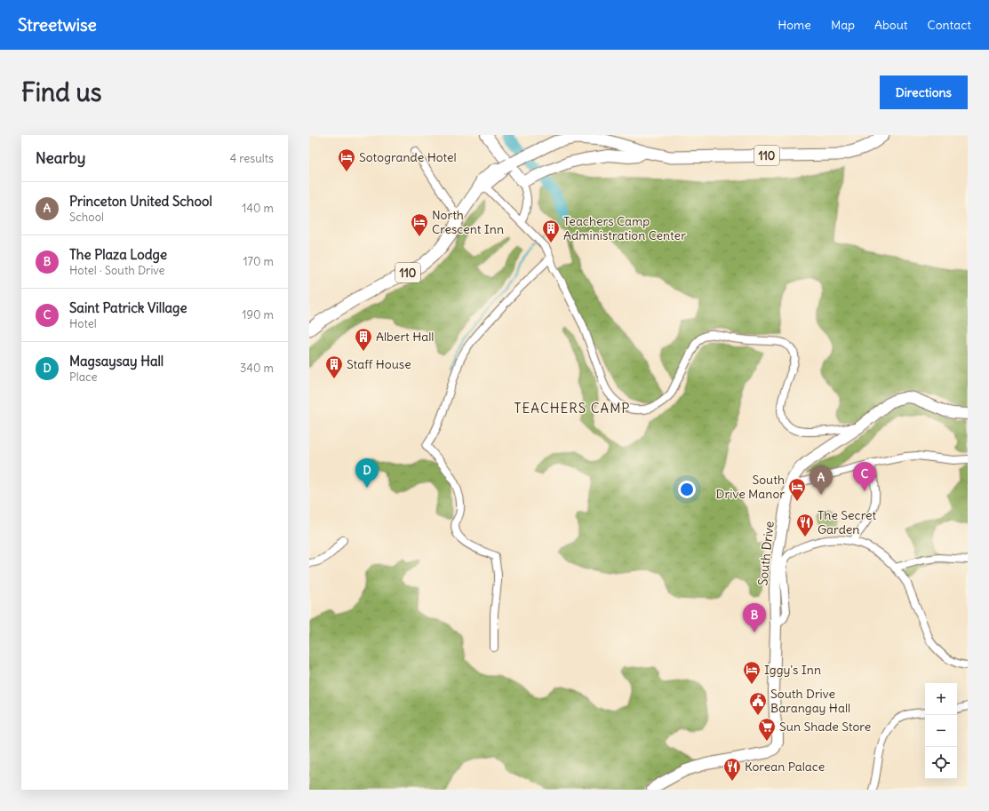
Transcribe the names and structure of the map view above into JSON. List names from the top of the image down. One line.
{"streets":{"main road":["110","South Drive"]},"districts":["TEACHERS CAMP"],"places":{"hotel":["Sotogrande Hotel","North Crescent Inn","South Drive Manor","Iggy's Inn"],"building":["Teachers Camp Administration Center","Albert Hall","Staff House"],"restaurant":["The Secret Garden","Korean Palace"],"public building":["South Drive Barangay Hall"],"supermarket":["Sun Shade Store"]},"page":{"header":"Streetwise","nav":["Home","Map","About","Contact"],"buttons":"Directions","title":"Find us","heading":["Nearby","4 results"],"list":[{"mark":"A","name":"Princeton United School","note":"School","value":"140 m"},{"mark":"B","name":"The Plaza Lodge","note":"Hotel · South Drive","value":"170 m"},{"mark":"C","name":"Saint Patrick Village","note":"Hotel","value":"190 m"},{"mark":"D","name":"Magsaysay Hall","note":"Place","value":"340 m"}],"pins":["D","C","A","B"],"map_buttons":["+","−"]}}
